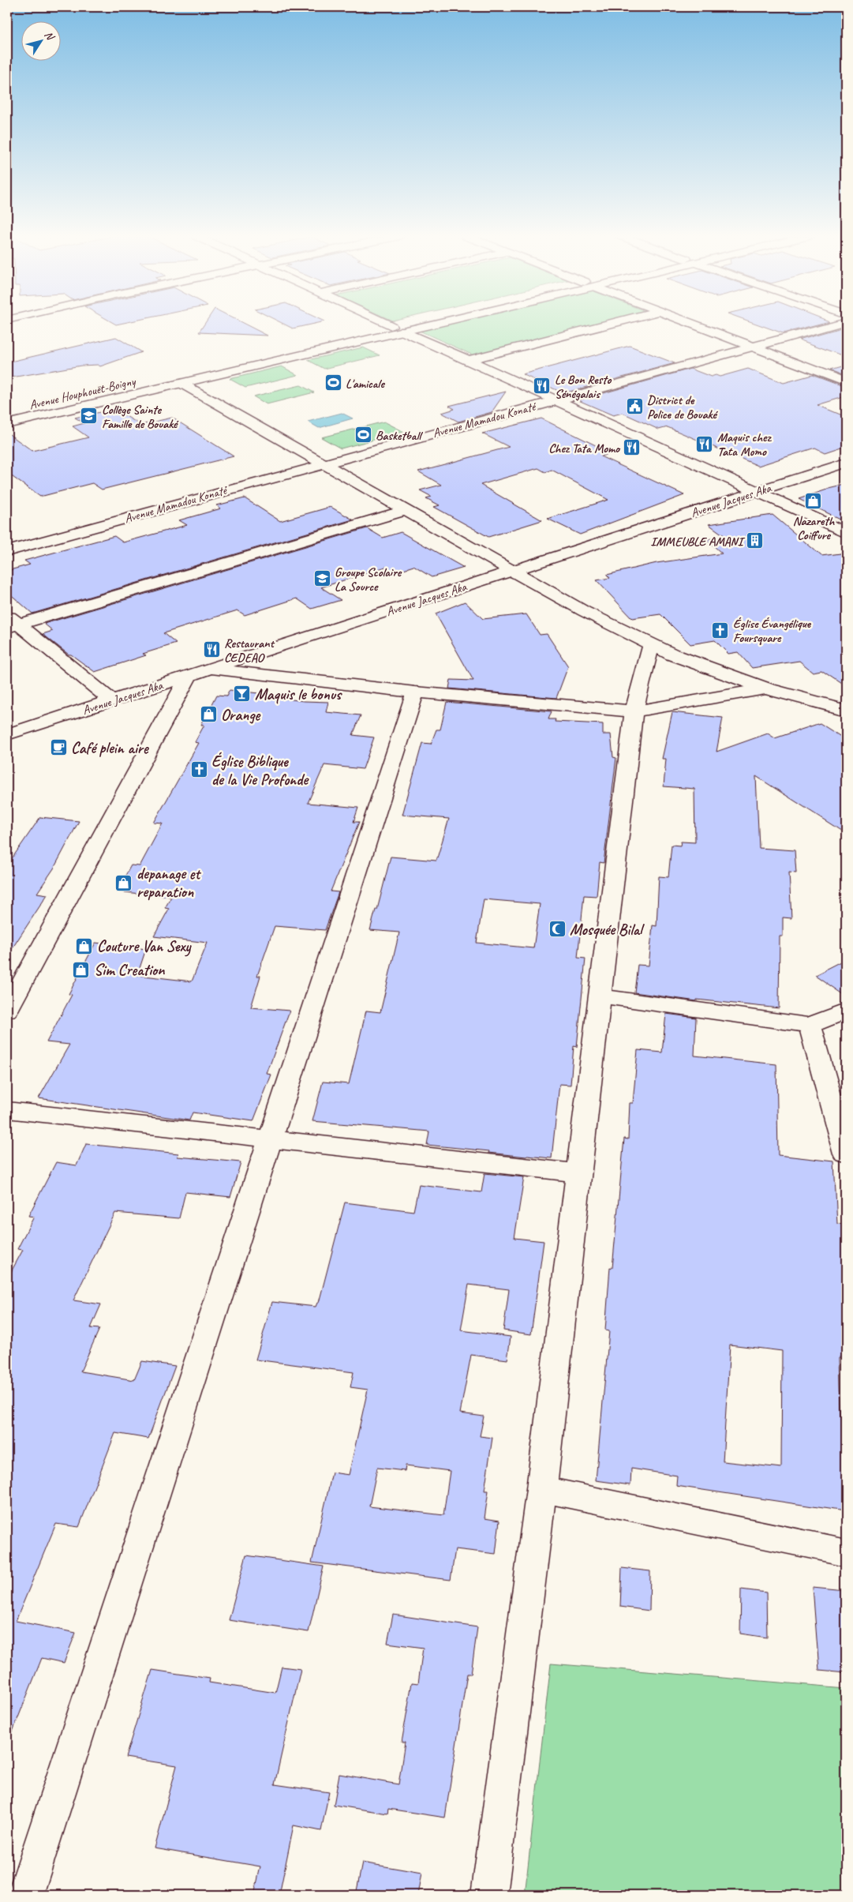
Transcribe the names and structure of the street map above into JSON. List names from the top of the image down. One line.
{"streets":{"main road":["Avenue Houphouët-Boigny","Avenue Mamadou Konaté","Avenue Jacques Aka"]},"places":{"sports":["L'amicale","Basketball"],"restaurant":["Le Bon Resto Sénégalais","Maquis chez Tata Momo","Chez Tata Momo","Restaurant CEDEAO"],"public building":["District de Police de Bouaké"],"school or university":["Collège Sainte Famille de Bouaké","Groupe Scolaire La Source"],"shop":["Nazareth Coiffure","Orange","depanage et reparation","Couture Van Sexy","Sim Creation"],"building":["IMMEUBLE AMANI"],"church":["Église Évangélique Foursquare","Église Biblique de la Vie Profonde"],"bar":["Maquis le bonus"],"cafe":["Café plein aire"],"mosque":["Mosquée Bilal"]},"north":"top right"}
